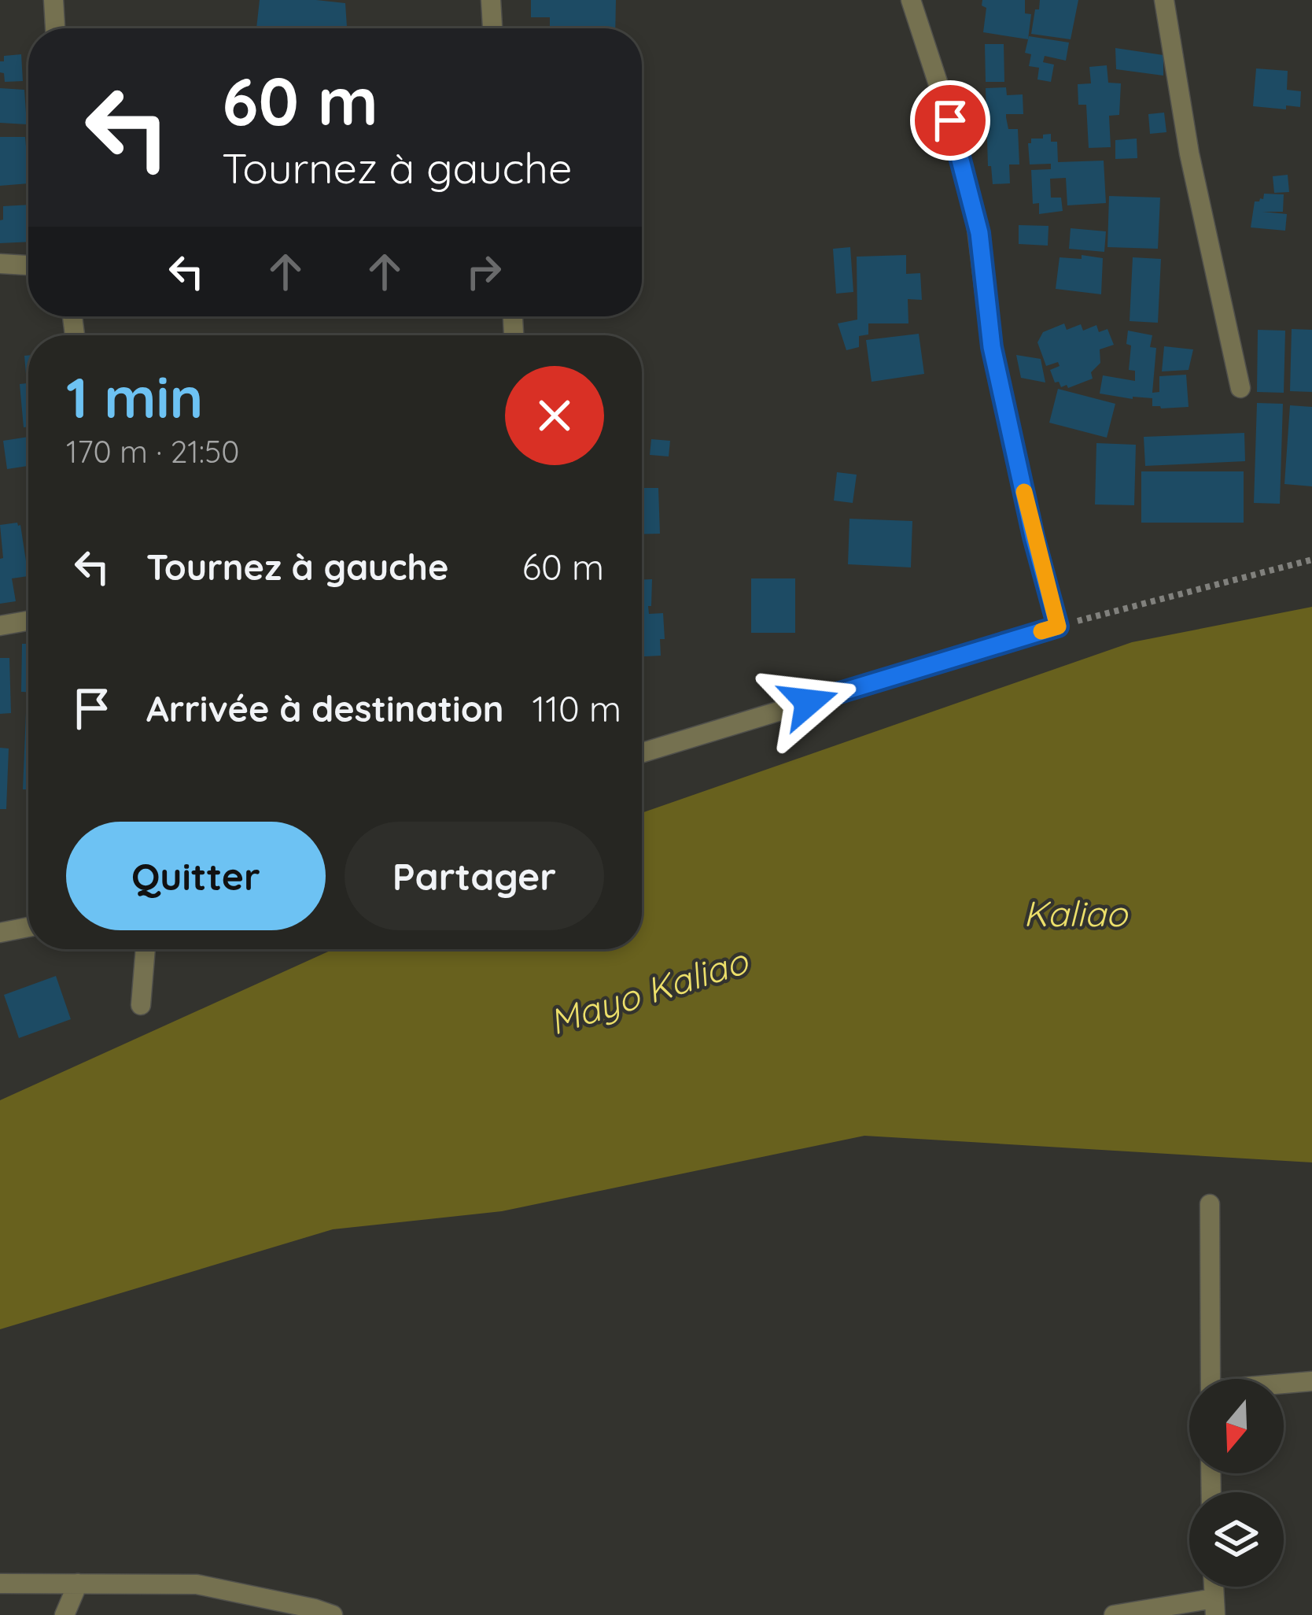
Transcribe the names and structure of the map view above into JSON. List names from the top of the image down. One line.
{"water":["Kaliao","Mayo Kaliao"],"north":"bottom","page":{"turn":["60 m","Tournez à gauche"],"heading":["1 min","170 m · 21:50"],"list":[{"name":"Tournez à gauche","value":"60 m"},{"name":"Arrivée à destination","value":"110 m"}],"buttons":["Quitter","Partager"]}}
